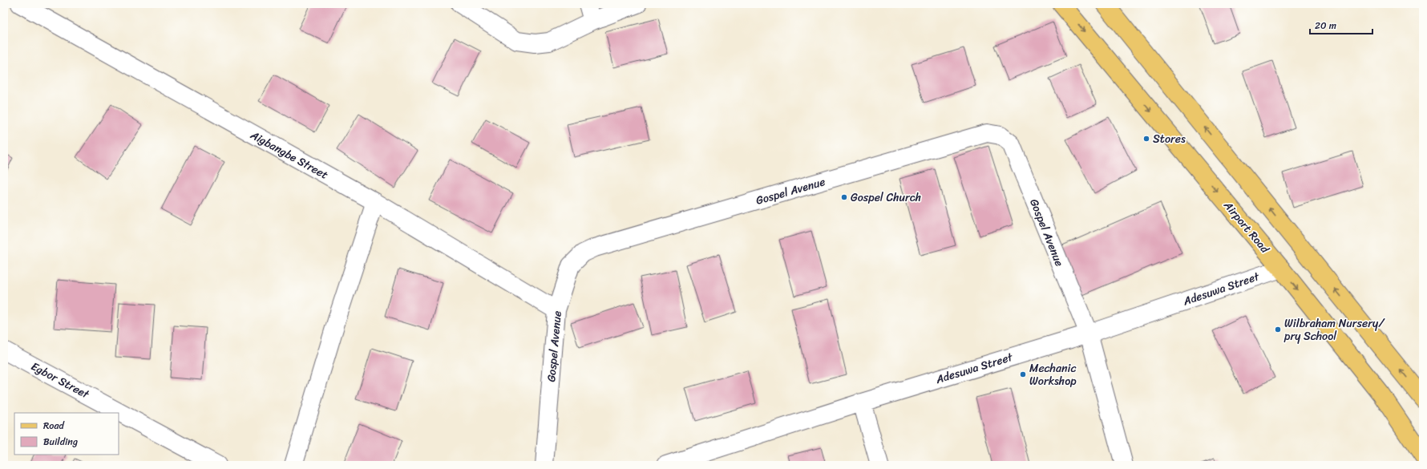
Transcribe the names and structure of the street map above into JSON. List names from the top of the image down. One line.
{"streets":{"main road":["Airport Road"],"street":["Aigbangbe Street","Gospel Avenue","Adesuwa Street","Egbor Street"]},"crossings":[["Aigbangbe Street","Gospel Avenue"],["Gospel Avenue","Adesuwa Street"],["Airport Road","Adesuwa Street"]],"places":["Stores","Gospel Church","Wilbraham Nursery/ pry School","Mechanic Workshop"],"legend":["Road","Building"],"scale_bar":"20 m"}
